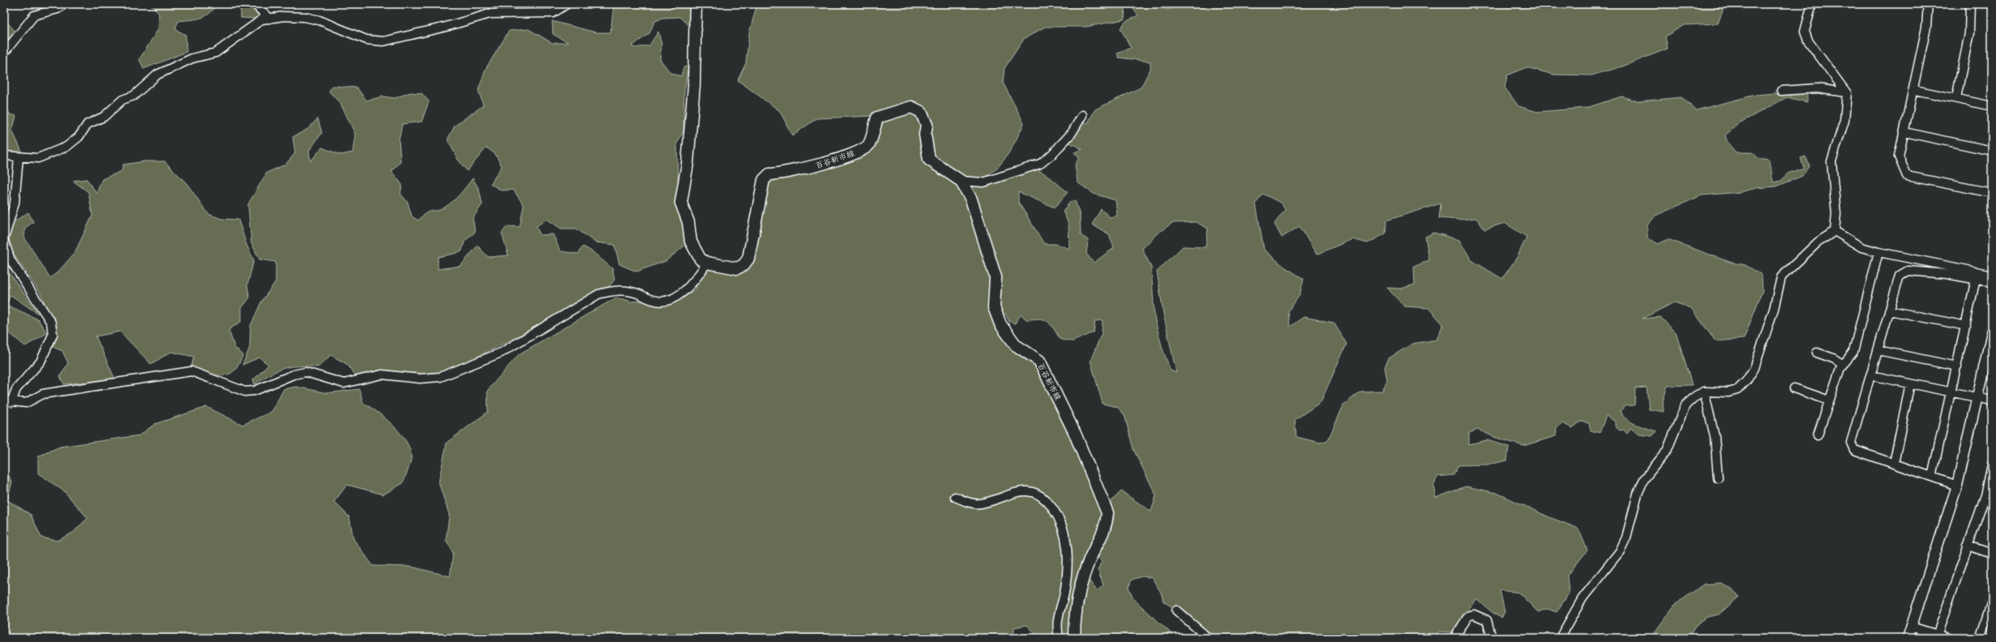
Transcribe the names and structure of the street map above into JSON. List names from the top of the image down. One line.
{"streets":{"main road":["百谷新市線"]}}
